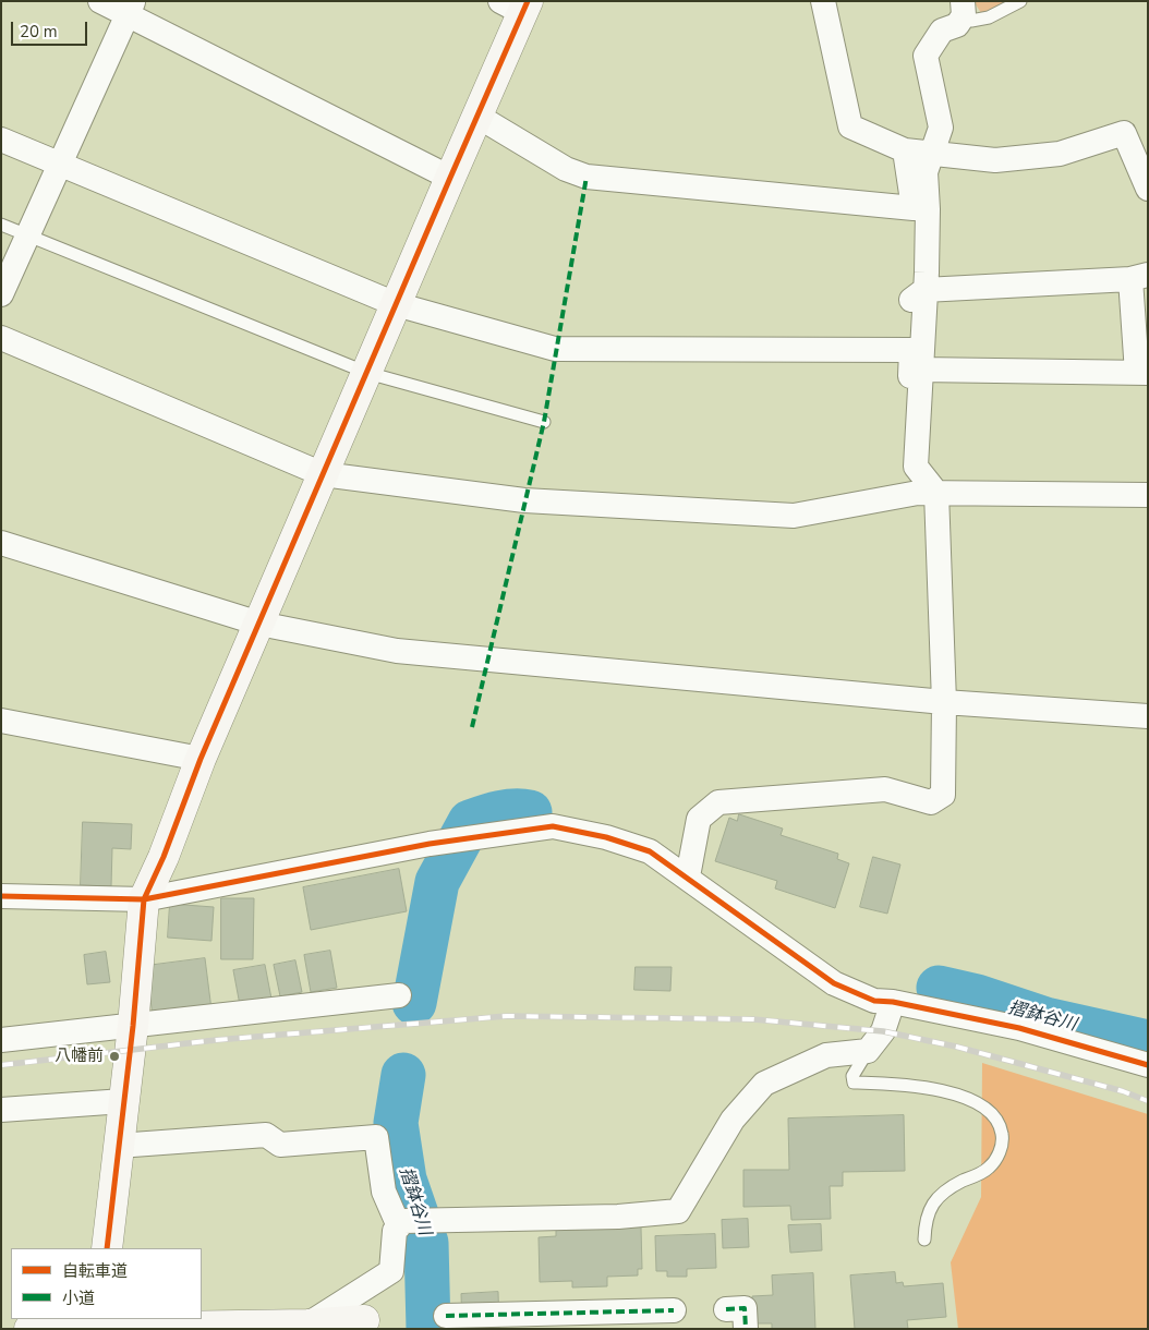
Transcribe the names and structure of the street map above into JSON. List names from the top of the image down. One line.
{"water":["摺鉢谷川"],"places":["八幡前"],"legend":["自転車道","小道"],"scale_bar":"20 m"}
